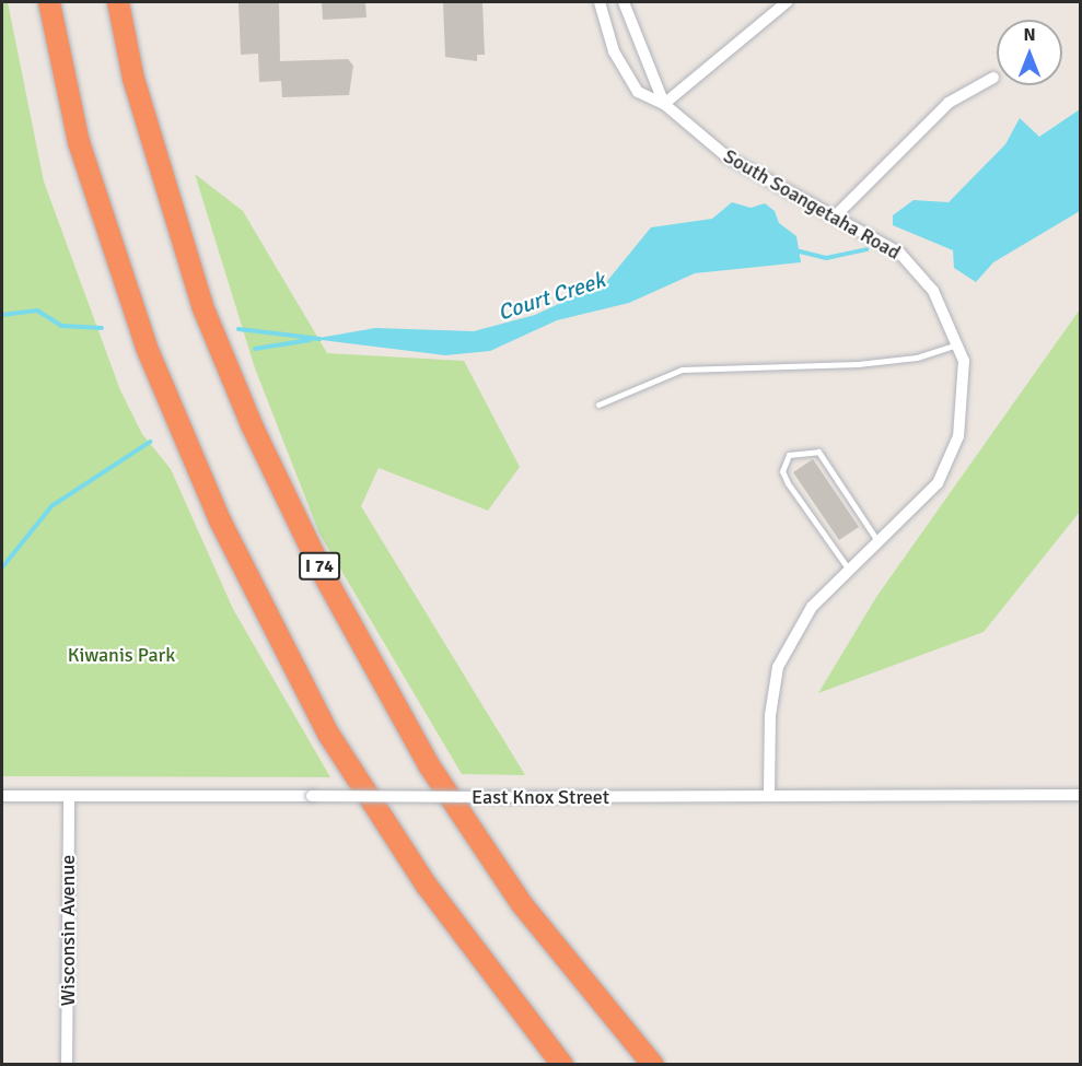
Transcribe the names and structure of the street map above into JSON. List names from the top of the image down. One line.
{"streets":{"highway":["I 74"],"street":["South Soangetaha Road","East Knox Street","Wisconsin Avenue"]},"crossings":[["South Soangetaha Road","East Knox Street"],["East Knox Street","Wisconsin Avenue"]],"water":["Court Creek"],"parks":["Kiwanis Park"],"north":"top"}
